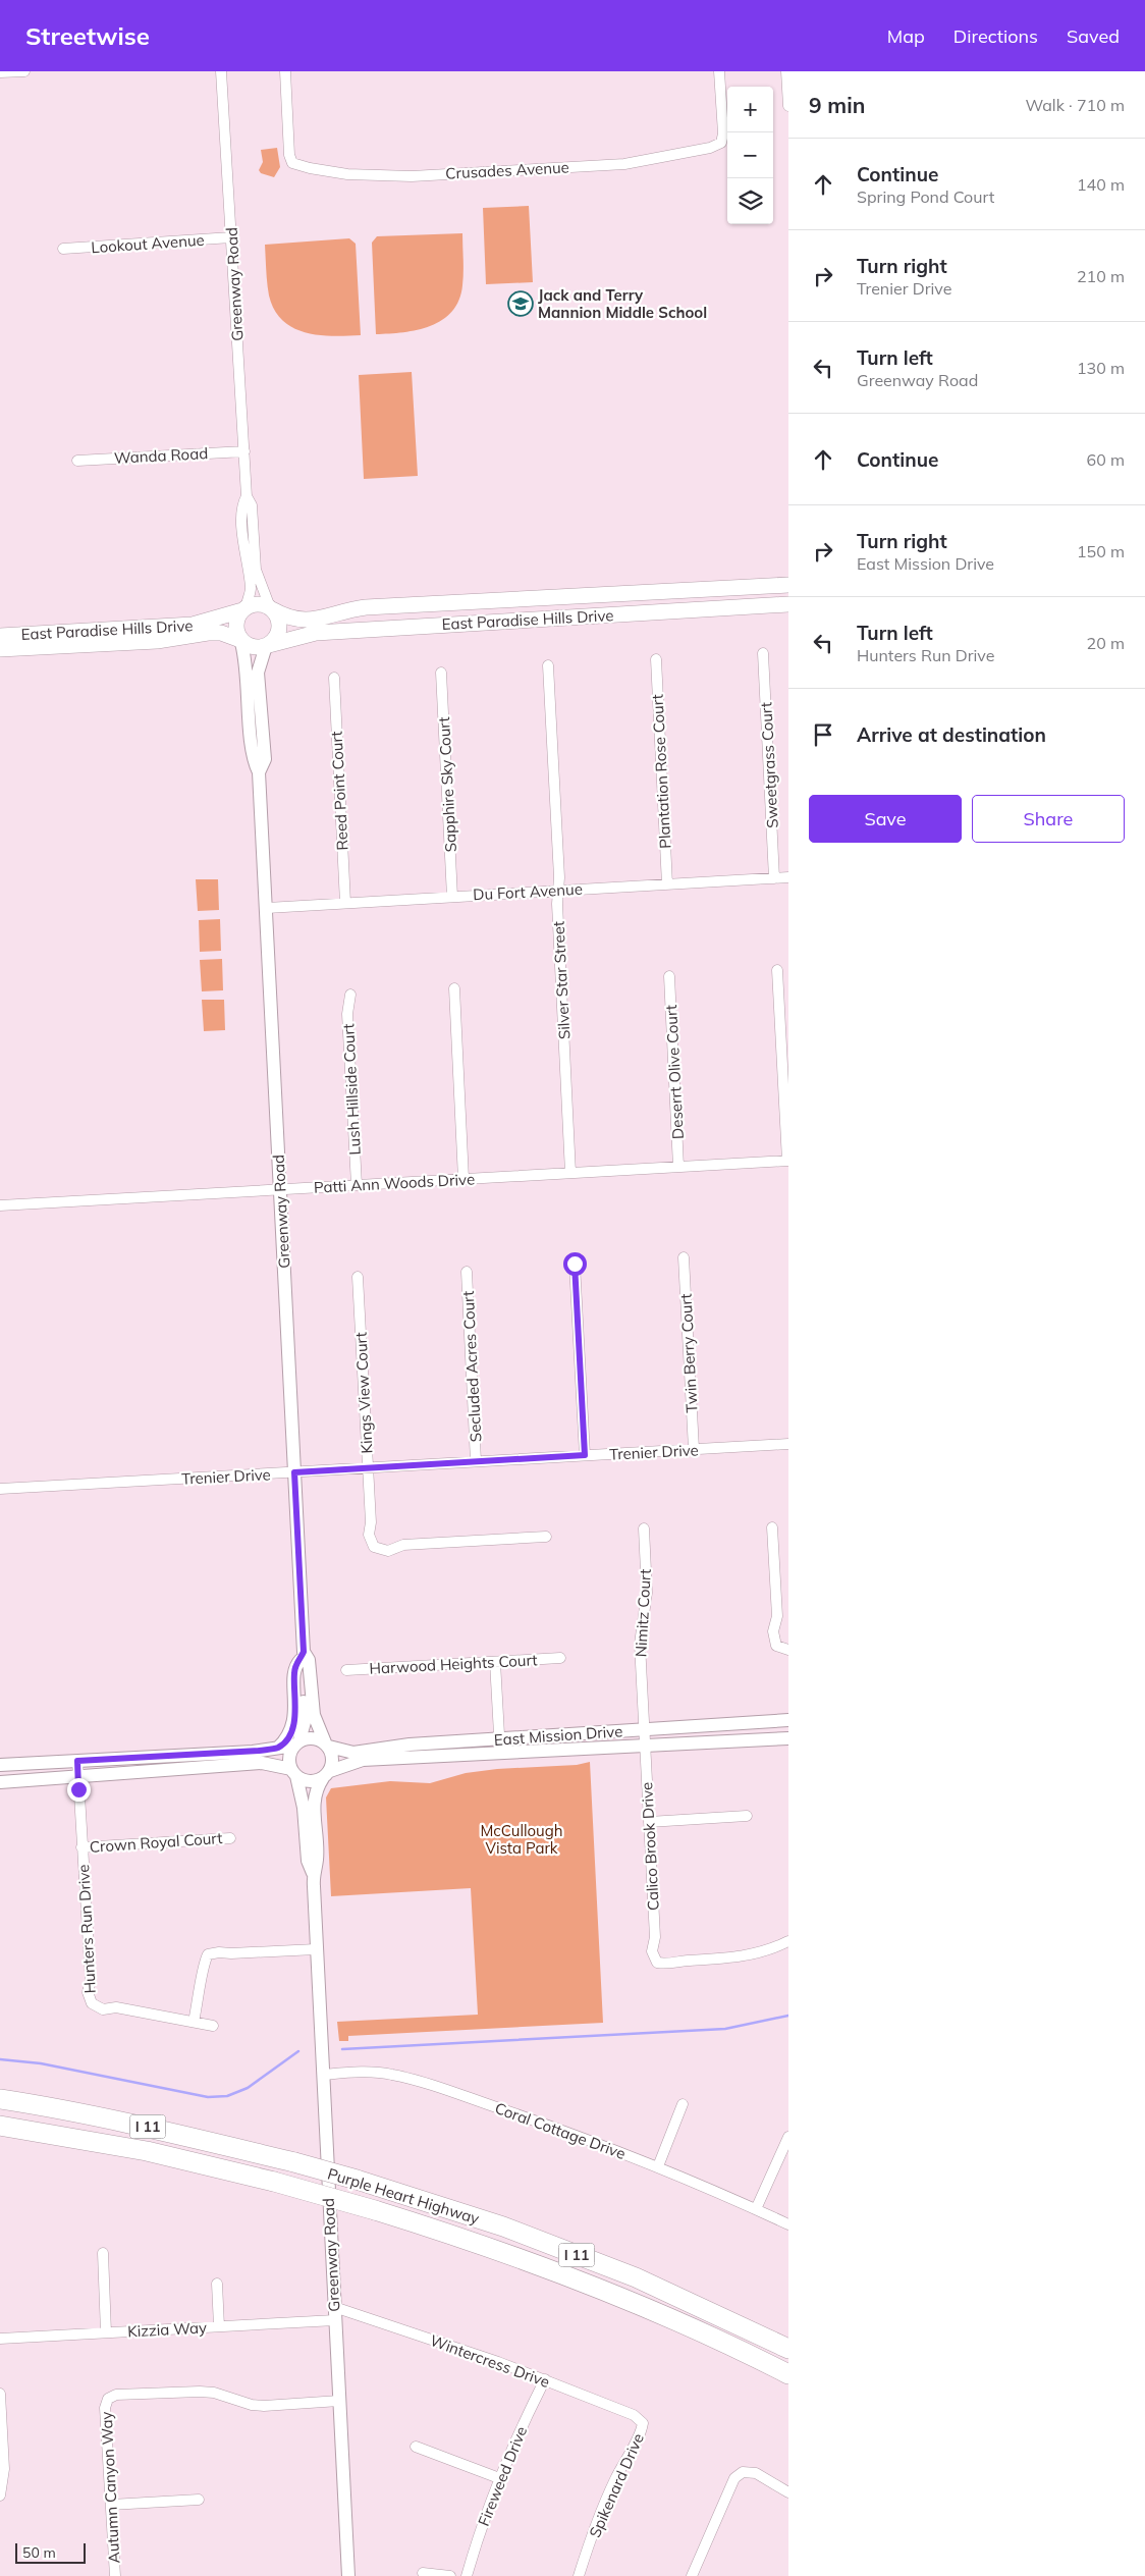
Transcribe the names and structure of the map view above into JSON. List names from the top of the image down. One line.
{"streets":{"highway":["I 11","Purple Heart Highway"],"main road":["East Paradise Hills Drive"],"street":["Crusades Avenue","Lookout Avenue","Greenway Road","Wanda Road","Sweetgrass Court","Plantation Rose Court","Sapphire Sky Court","Reed Point Court","Du Fort Avenue","Silver Star Street","Deserrt Olive Court","Lush Hillside Court","Patti Ann Woods Drive","Twin Berry Court","Secluded Acres Court","Kings View Court","Trenier Drive","Nimitz Court","Harwood Heights Court","East Mission Drive","Crown Royal Court","Calico Brook Drive","Hunters Run Drive","Coral Cottage Drive","Kizzia Way","Wintercress Drive","Fireweed Drive","Spikenard Drive","Autumn Canyon Way"]},"crossings":[["Lookout Avenue","Greenway Road"],["Greenway Road","Wanda Road"],["Greenway Road","East Paradise Hills Drive"],["Greenway Road","Du Fort Avenue"],["Greenway Road","Patti Ann Woods Drive"],["Greenway Road","Trenier Drive"],["Greenway Road","East Mission Drive"],["Greenway Road","Coral Cottage Drive"],["Greenway Road","Kizzia Way"],["Greenway Road","Wintercress Drive"],["Greenway Road","Autumn Canyon Way"],["Sweetgrass Court","Du Fort Avenue"],["Plantation Rose Court","Du Fort Avenue"],["Sapphire Sky Court","Du Fort Avenue"],["Reed Point Court","Du Fort Avenue"],["Du Fort Avenue","Silver Star Street"],["Silver Star Street","Patti Ann Woods Drive"],["Deserrt Olive Court","Patti Ann Woods Drive"],["Lush Hillside Court","Patti Ann Woods Drive"],["Twin Berry Court","Trenier Drive"],["Secluded Acres Court","Trenier Drive"],["Kings View Court","Trenier Drive"],["Nimitz Court","East Mission Drive"],["Nimitz Court","Calico Brook Drive"],["East Mission Drive","Calico Brook Drive"],["Crown Royal Court","Hunters Run Drive"],["Kizzia Way","Wintercress Drive"],["Wintercress Drive","Fireweed Drive"],["Wintercress Drive","Spikenard Drive"]],"parks":["McCullough Vista Park"],"places":{"school or university":["Jack and Terry Mannion Middle School"]},"scale_bar":"50 m","page":{"header":"Streetwise","nav":["Map","Directions","Saved"],"heading":["9 min","Walk · 710 m"],"map_buttons":["+","−"],"list":[["Continue","Spring Pond Court","140 m"],["Turn right","Trenier Drive","210 m"],["Turn left","Greenway Road","130 m"],["Continue","60 m"],["Turn right","East Mission Drive","150 m"],["Turn left","Hunters Run Drive","20 m"],"Arrive at destination"],"buttons":["Save","Share"],"scale":"50 m"}}
